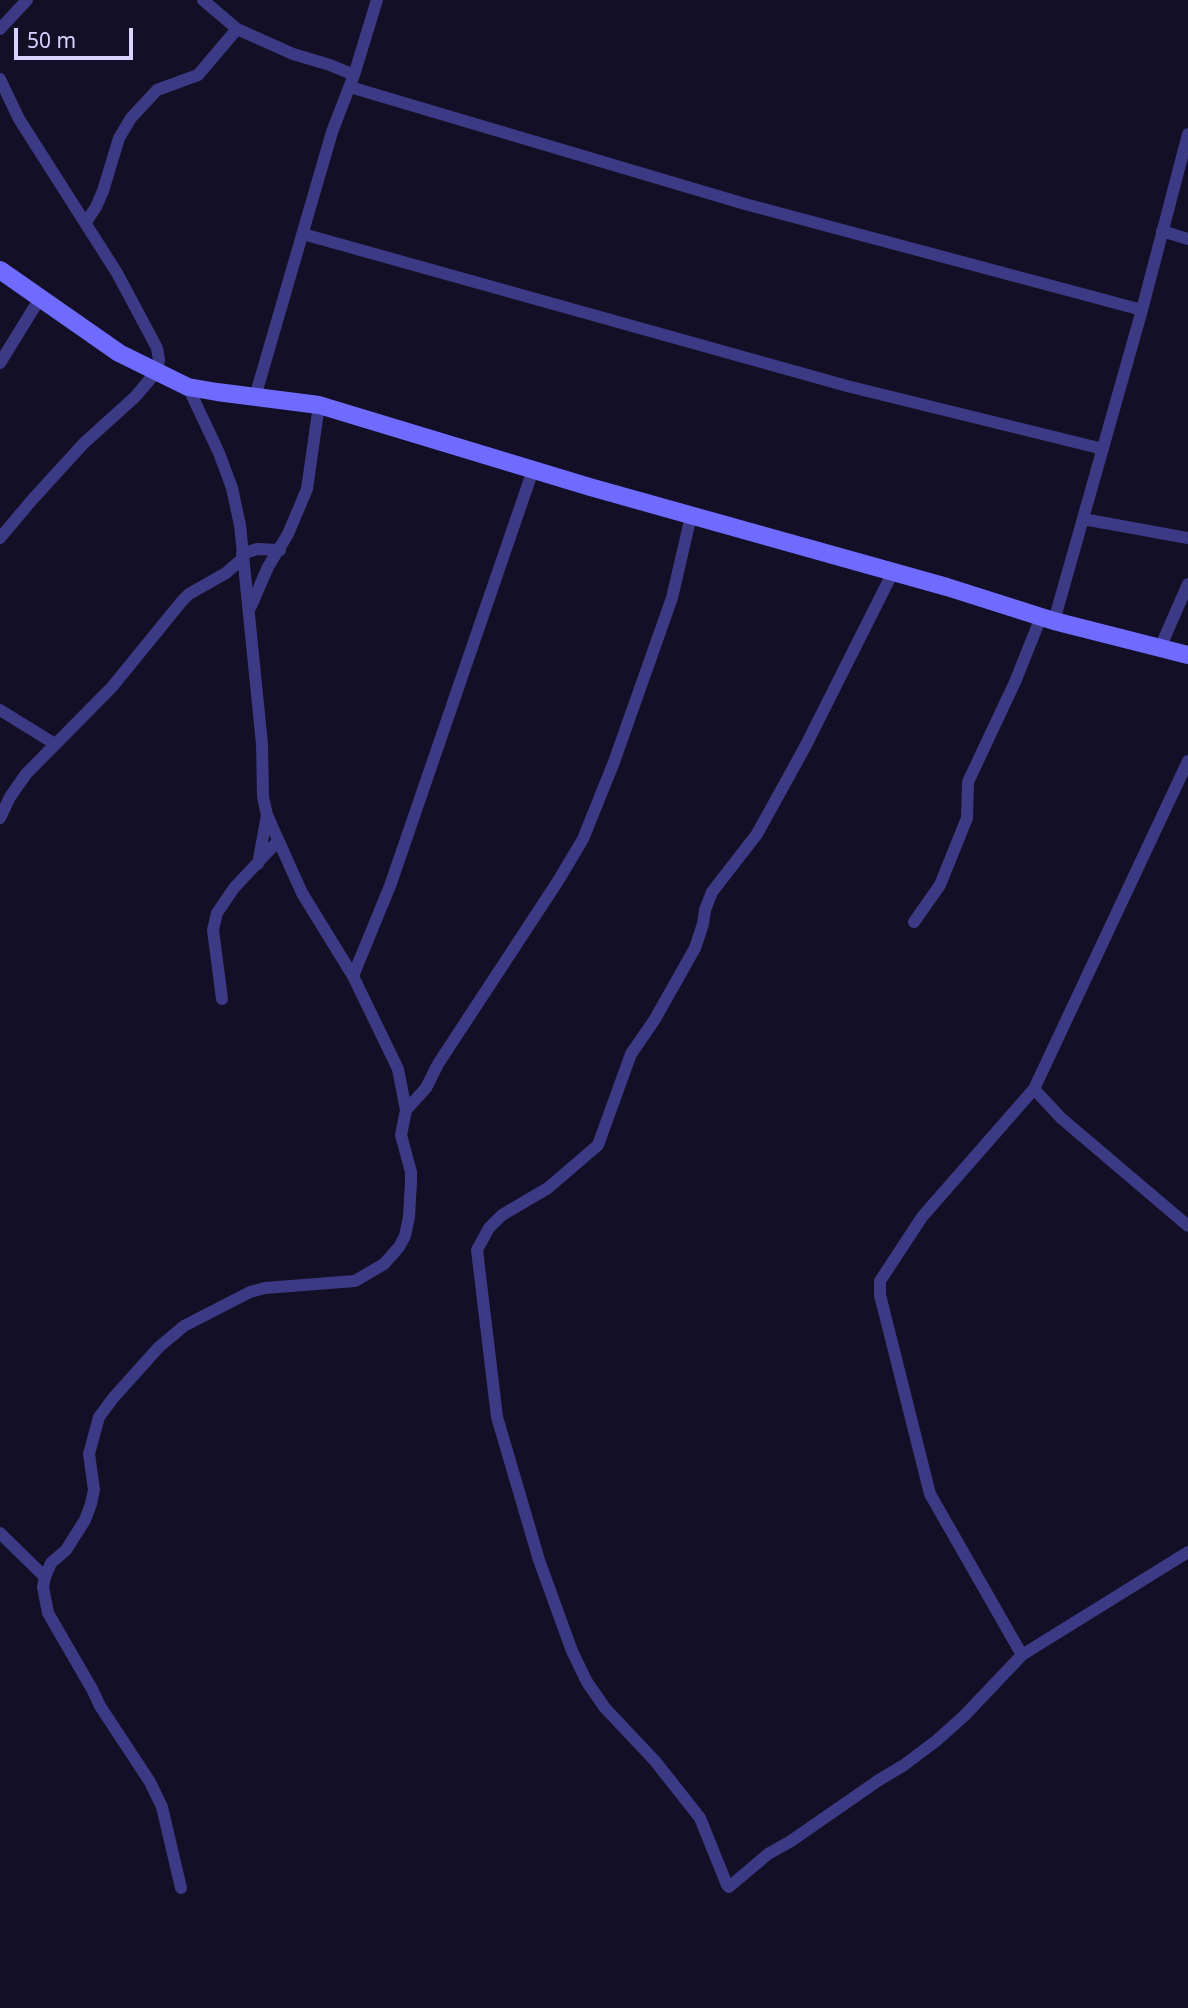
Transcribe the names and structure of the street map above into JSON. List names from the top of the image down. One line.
{"scale_bar":"50 m"}
